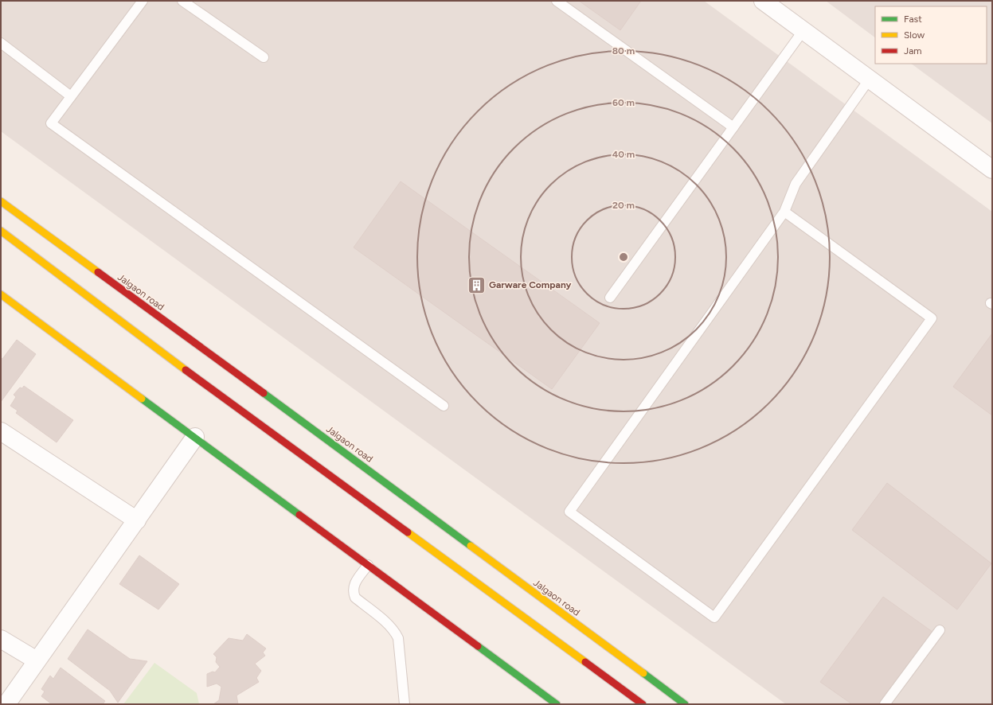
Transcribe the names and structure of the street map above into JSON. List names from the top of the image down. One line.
{"streets":{"main road":["Jalgaon road"]},"places":{"building":["Garware Company"]},"legend":["Fast","Slow","Jam"],"rings":["80 m","60 m","40 m","20 m"]}
